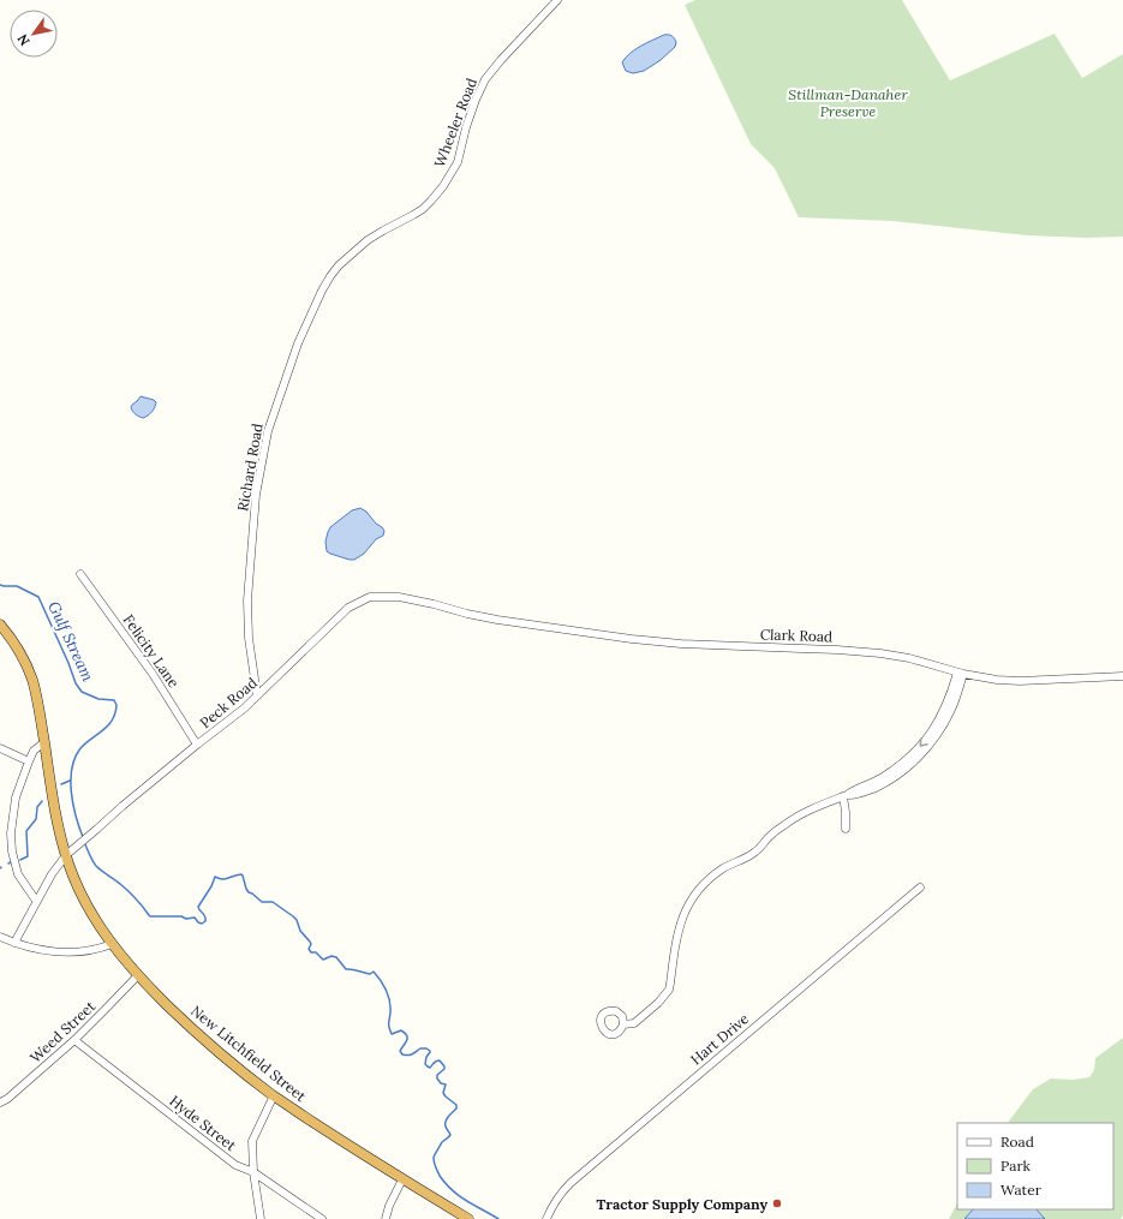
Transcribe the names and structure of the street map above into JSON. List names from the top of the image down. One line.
{"streets":{"highway":["New Litchfield Street"],"street":["Wheeler Road","Richard Road","Clark Road","Felicity Lane","Peck Road","Weed Street","Hart Drive","Hyde Street"]},"crossings":[["Wheeler Road","Richard Road"],["Richard Road","Peck Road"],["Clark Road","Peck Road"],["Felicity Lane","Peck Road"],["Peck Road","New Litchfield Street"],["Weed Street","New Litchfield Street"],["Weed Street","Hyde Street"]],"water":["Gulf Stream"],"parks":["Stillman-Danaher Preserve"],"places":["Tractor Supply Company"],"legend":["Road","Park","Water"],"north":"bottom left"}
